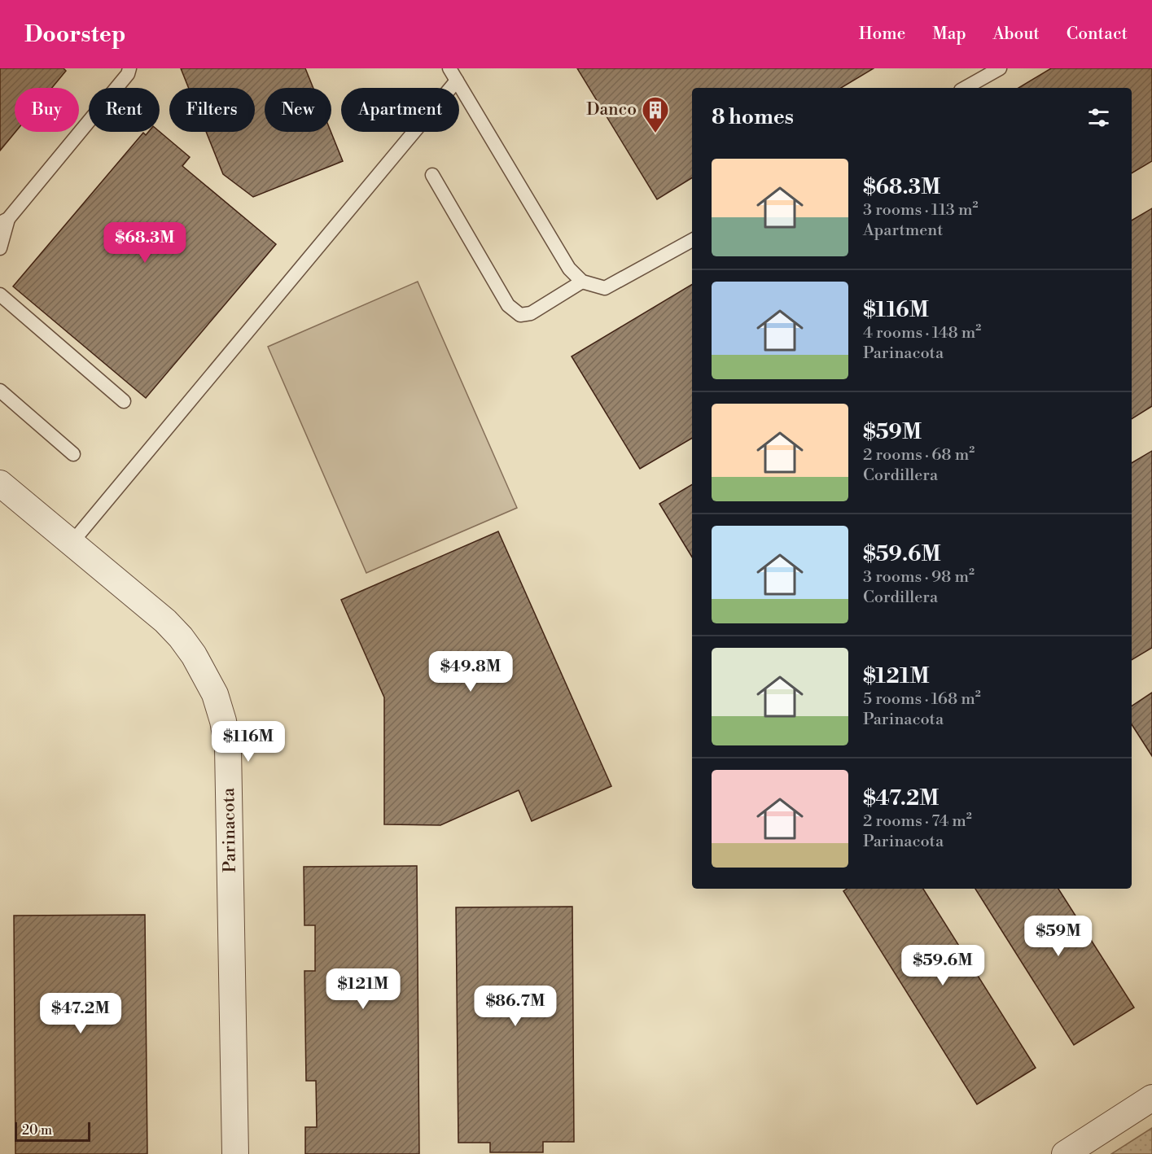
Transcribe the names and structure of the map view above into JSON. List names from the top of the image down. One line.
{"streets":{"street":["Parinacota"]},"places":{"building":["Danco"]},"scale_bar":"20 m","page":{"header":"Doorstep","nav":["Home","Map","About","Contact"],"chip":["Buy","Rent","Filters","New","Apartment"],"heading":"8 homes","list":[{"name":"$68.3M","note":"3 rooms · 113 m² · Apartment"},{"name":"$116M","note":"4 rooms · 148 m² · Parinacota"},{"name":"$59M","note":"2 rooms · 68 m² · Cordillera"},{"name":"$59.6M","note":"3 rooms · 98 m² · Cordillera"},{"name":"$121M","note":"5 rooms · 168 m² · Parinacota"},{"name":"$47.2M","note":"2 rooms · 74 m² · Parinacota"}],"price":["$68.3M","$49.8M","$116M","$59M","$59.6M","$121M","$86.7M","$47.2M"],"scale":"20 m"}}
